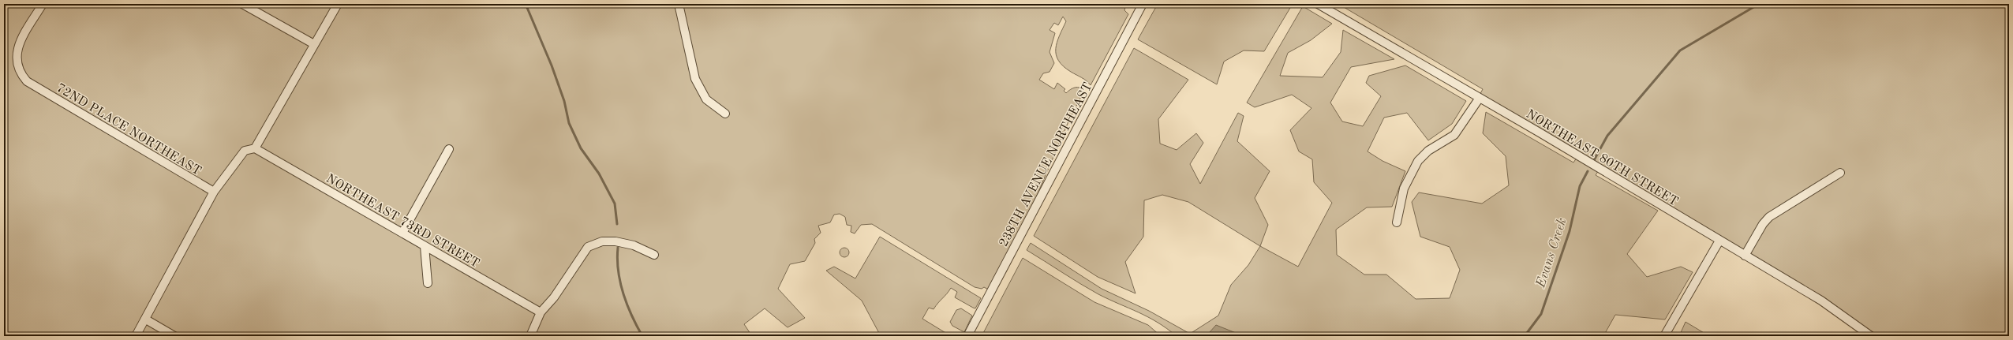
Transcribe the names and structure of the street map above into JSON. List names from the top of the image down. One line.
{"streets":{"street":["72ND PLACE NORTHEAST","NORTHEAST 80TH STREET","238TH AVENUE NORTHEAST","NORTHEAST 73RD STREET"]},"water":["Evans Creek"]}
